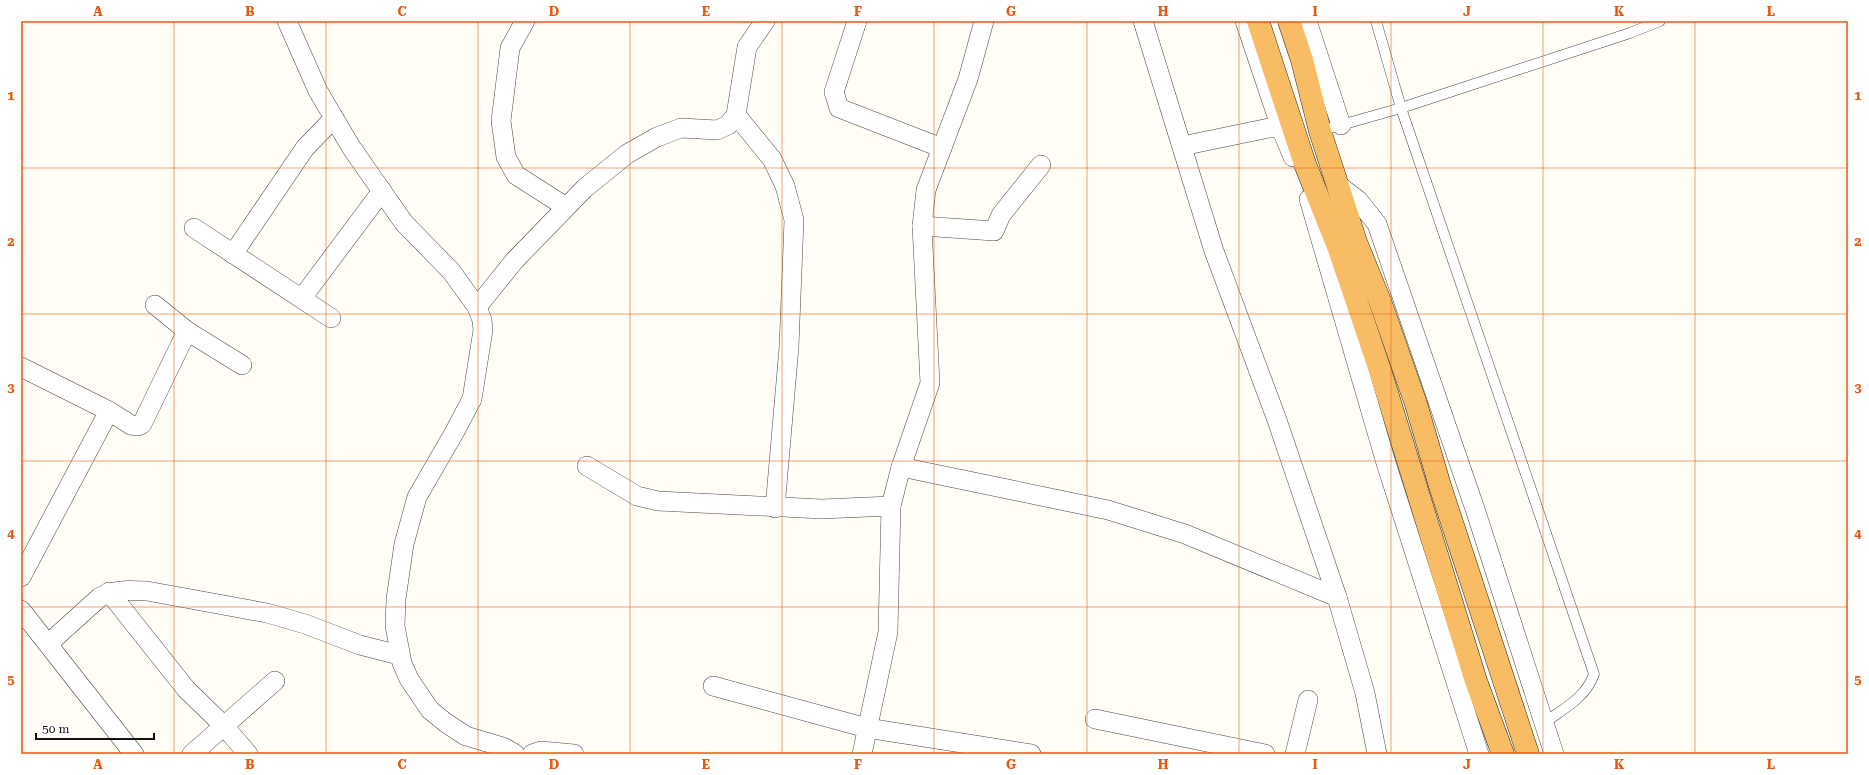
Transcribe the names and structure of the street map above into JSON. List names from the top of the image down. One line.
{"scale_bar":"50 m","grid":{"columns":["A","B","C","D","E","F","G","H","I","J","K","L"],"rows":["1","2","3","4","5"]}}
